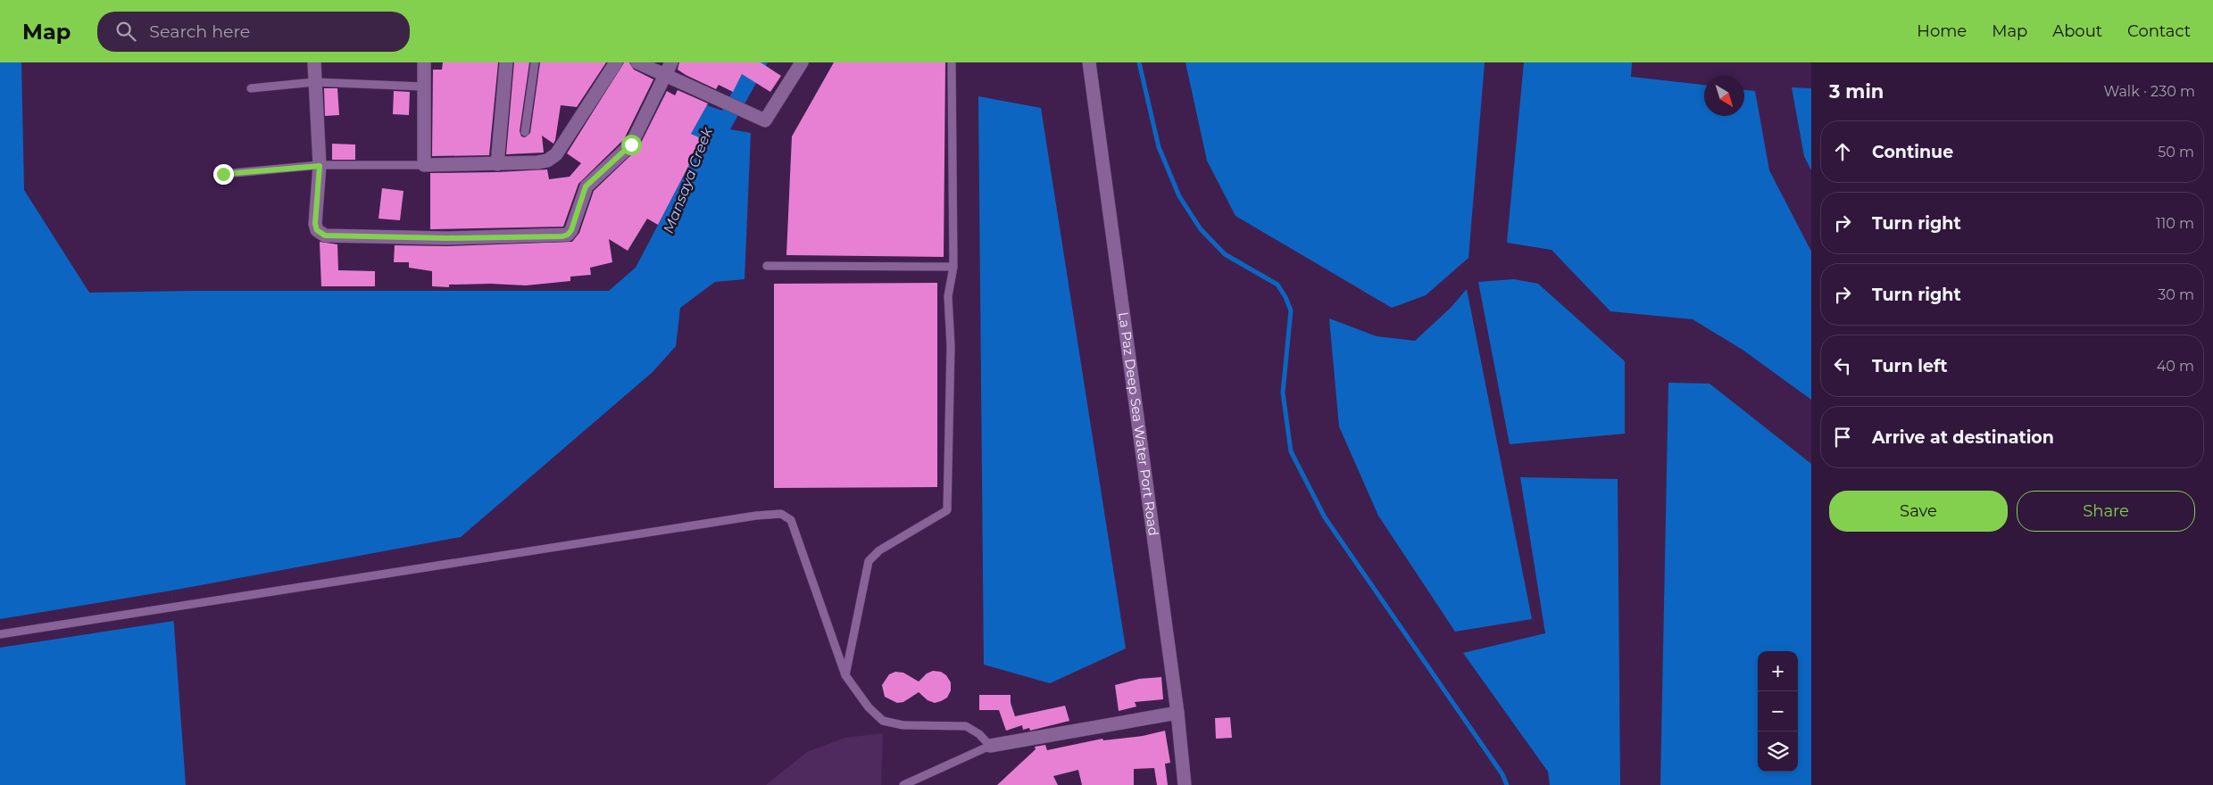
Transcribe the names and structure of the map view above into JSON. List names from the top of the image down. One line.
{"streets":{"street":["La Paz Deep Sea Water Port Road"]},"water":["Mansaya Creek"],"north":"bottom right","page":{"header":"Map","search":"Search here","nav":["Home","Map","About","Contact"],"heading":["3 min","Walk · 230 m"],"list":[["Continue","50 m"],["Turn right","110 m"],["Turn right","30 m"],["Turn left","40 m"],"Arrive at destination"],"buttons":["Save","Share"],"map_buttons":["+","−"]}}
